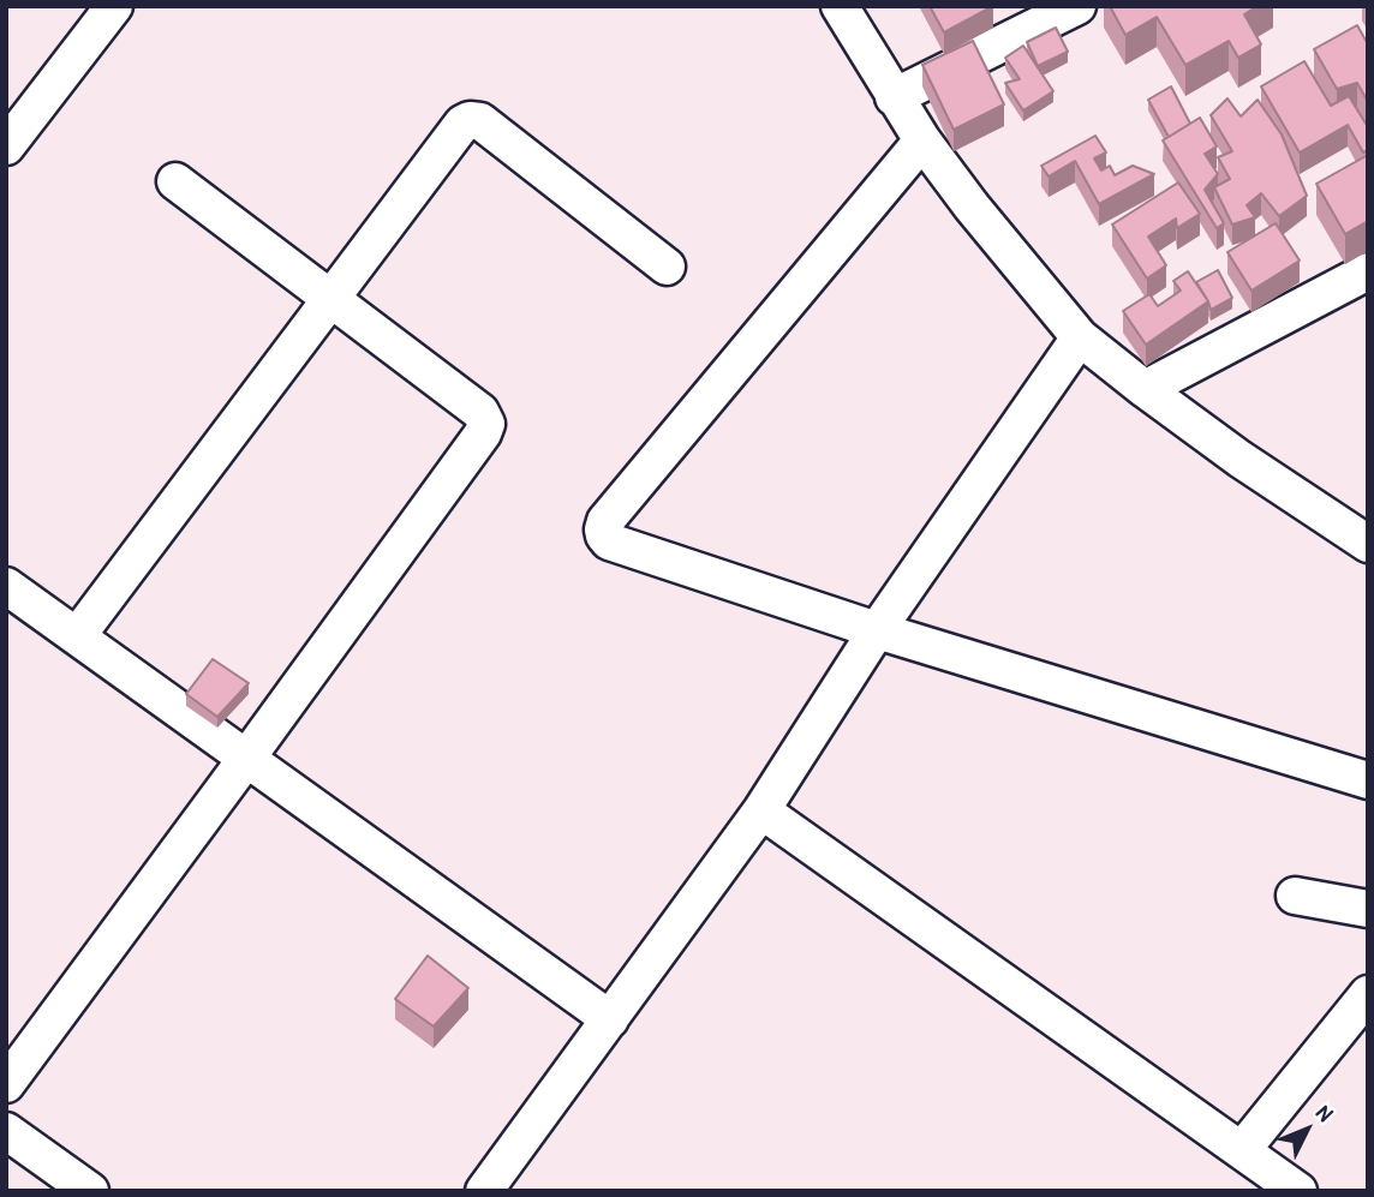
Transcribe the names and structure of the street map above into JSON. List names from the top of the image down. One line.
{"north":"top right"}
